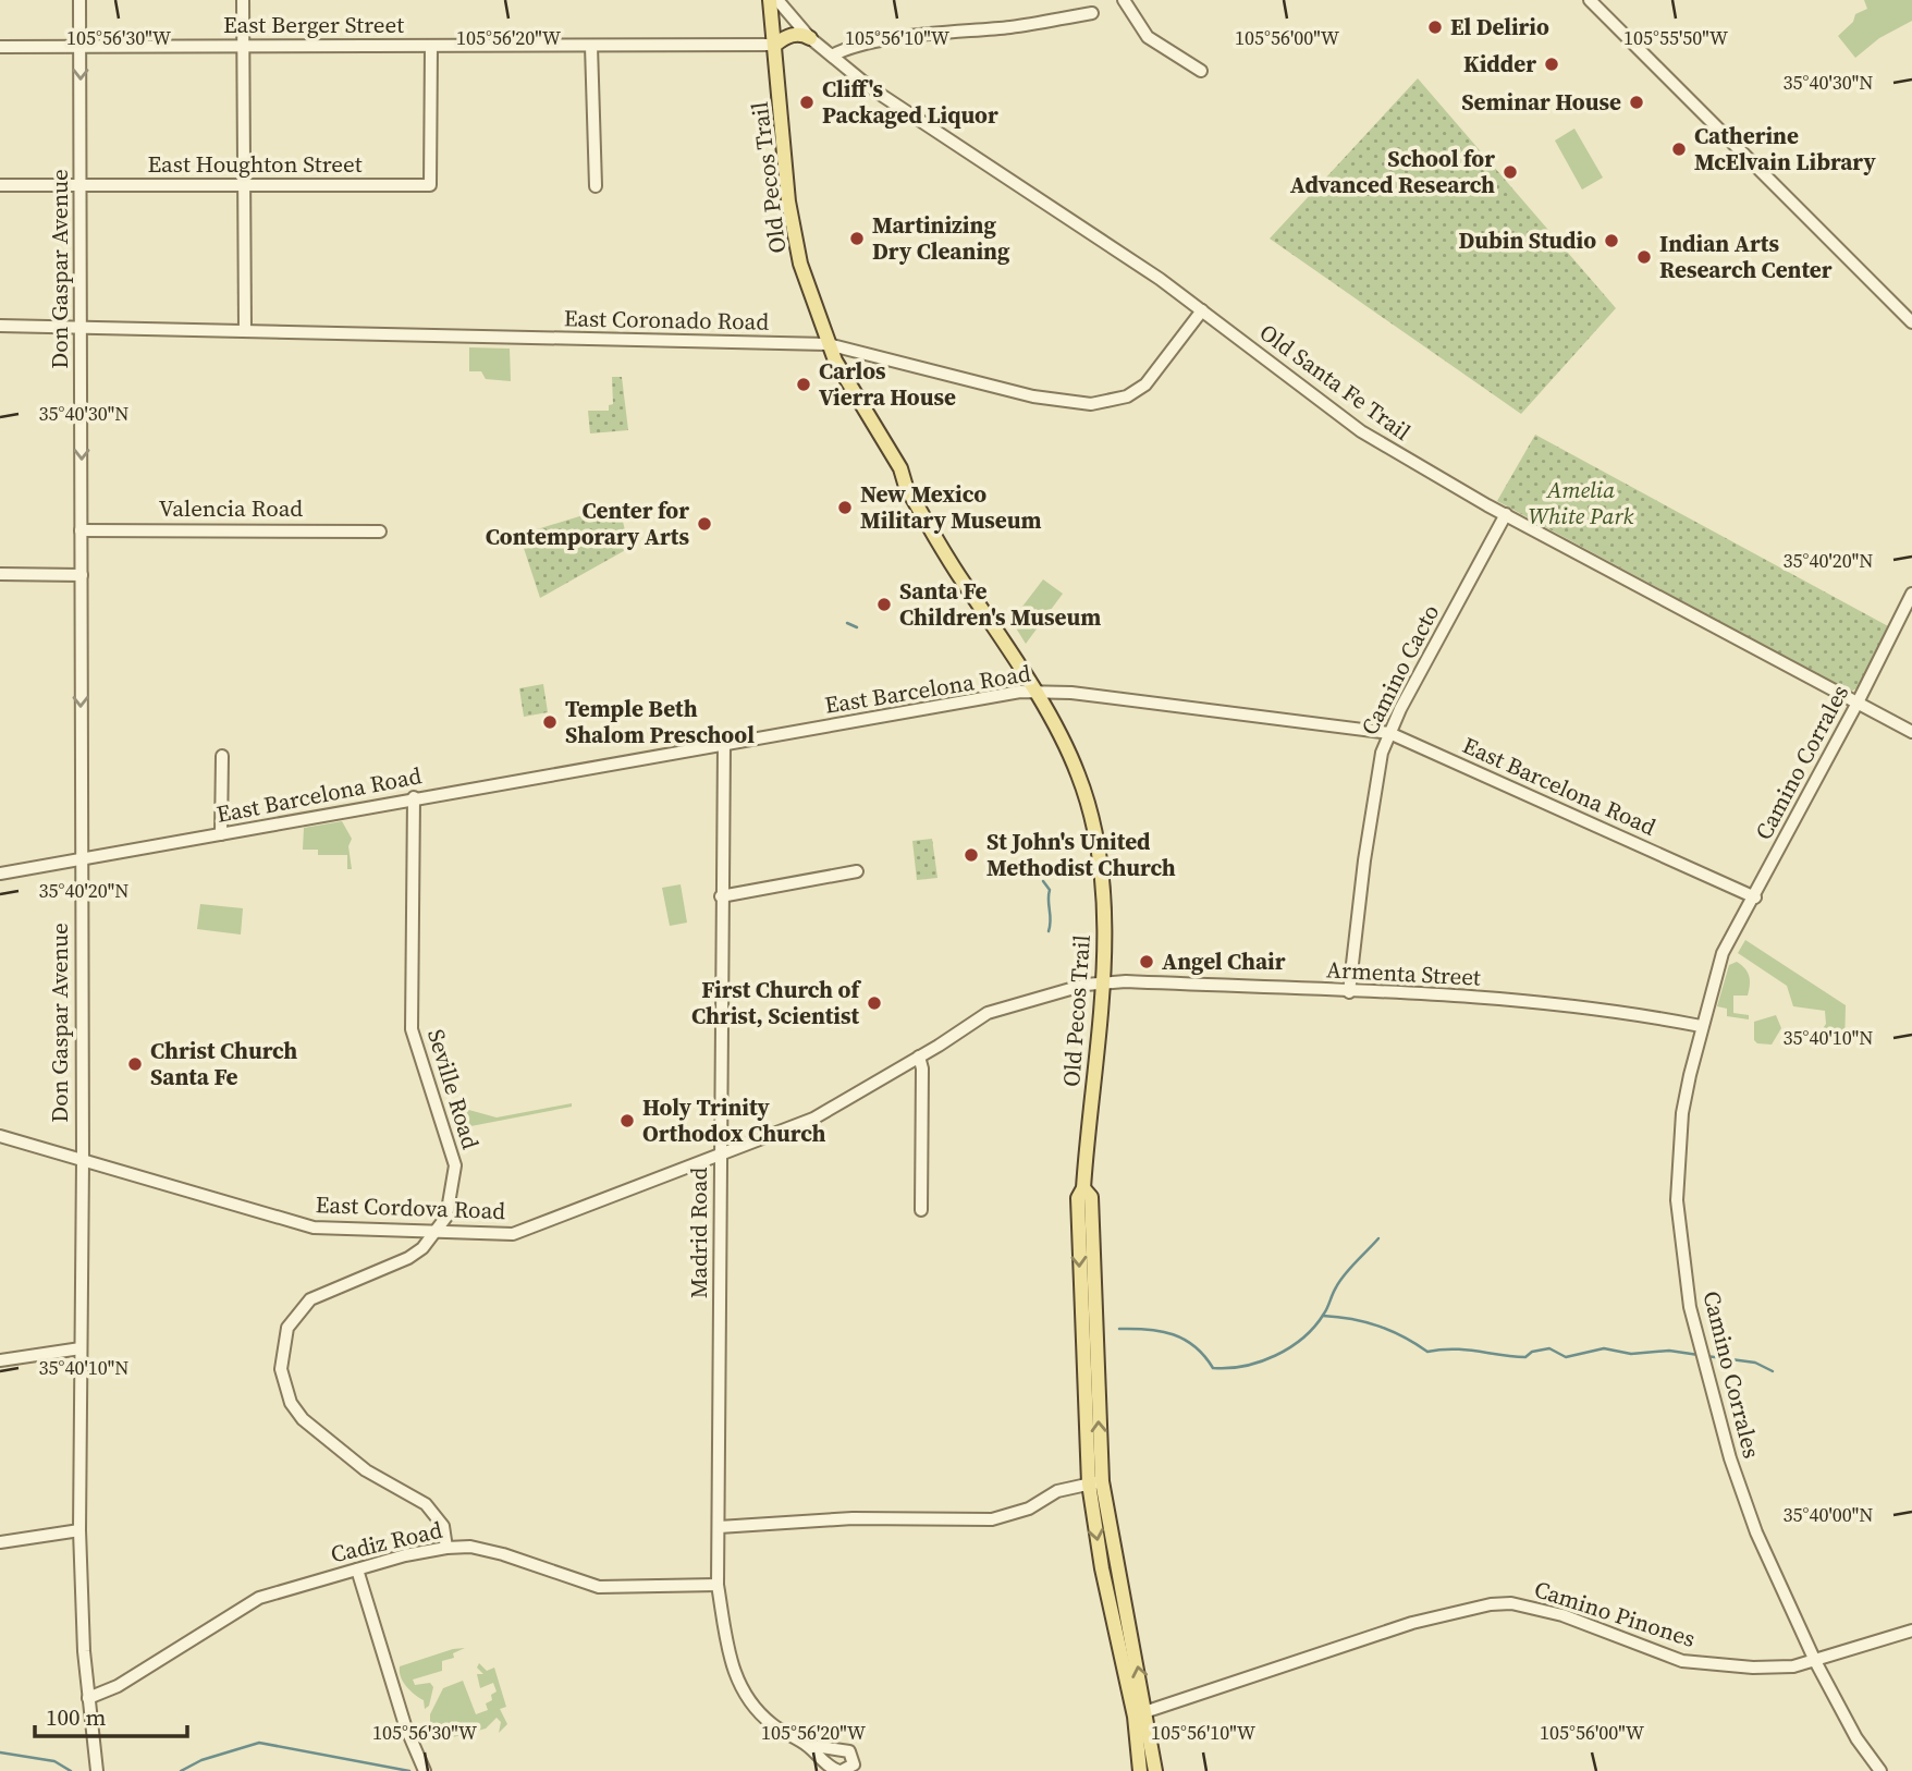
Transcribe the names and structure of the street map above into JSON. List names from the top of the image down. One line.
{"streets":{"main road":["Old Pecos Trail"],"street":["East Berger Street","East Houghton Street","Don Gaspar Avenue","East Coronado Road","Old Santa Fe Trail","Valencia Road","Camino Cacto","East Barcelona Road","Camino Corrales","Armenta Street","Seville Road","East Cordova Road","Madrid Road","Cadiz Road","Camino Pinones"]},"crossings":[["East Berger Street","East Houghton Street"],["East Berger Street","Old Pecos Trail"],["East Berger Street","Don Gaspar Avenue"],["East Houghton Street","Don Gaspar Avenue"],["Old Pecos Trail","East Coronado Road"],["Old Pecos Trail","East Barcelona Road"],["Old Pecos Trail","Armenta Street"],["Old Pecos Trail","East Cordova Road"],["Old Pecos Trail","Camino Pinones"],["Don Gaspar Avenue","East Coronado Road"],["Don Gaspar Avenue","Valencia Road"],["Don Gaspar Avenue","East Barcelona Road"],["Don Gaspar Avenue","East Cordova Road"],["Don Gaspar Avenue","Cadiz Road"],["East Coronado Road","Old Santa Fe Trail"],["Old Santa Fe Trail","Camino Cacto"],["Old Santa Fe Trail","Camino Corrales"],["Camino Cacto","East Barcelona Road"],["Camino Cacto","Armenta Street"],["East Barcelona Road","Camino Corrales"],["East Barcelona Road","Seville Road"],["East Barcelona Road","Madrid Road"],["Camino Corrales","Armenta Street"],["Camino Corrales","Camino Pinones"],["Armenta Street","East Cordova Road"],["Seville Road","East Cordova Road"],["Seville Road","Cadiz Road"],["East Cordova Road","Madrid Road"],["Madrid Road","Cadiz Road"]],"one_way":["Don Gaspar Avenue"],"parks":["Amelia White Park"],"places":["El Delirio","Kidder","Cliff's Packaged Liquor","Seminar House","Catherine McElvain Library","School for Advanced Research","Martinizing Dry Cleaning","Dubin Studio","Indian Arts Research Center","Carlos Vierra House","New Mexico Military Museum","Center for Contemporary Arts","Santa Fe Children's Museum","Temple Beth Shalom Preschool","St John's United Methodist Church","Angel Chair","First Church of Christ, Scientist","Christ Church Santa Fe","Holy Trinity Orthodox Church"],"scale_bar":"100 m","coordinates":["105°56'30\"W","105°56'20\"W","105°56'10\"W","105°56'00\"W","105°55'50\"W","35°40'30\"N","35°40'20\"N","35°40'10\"N","35°40'00\"N"]}
